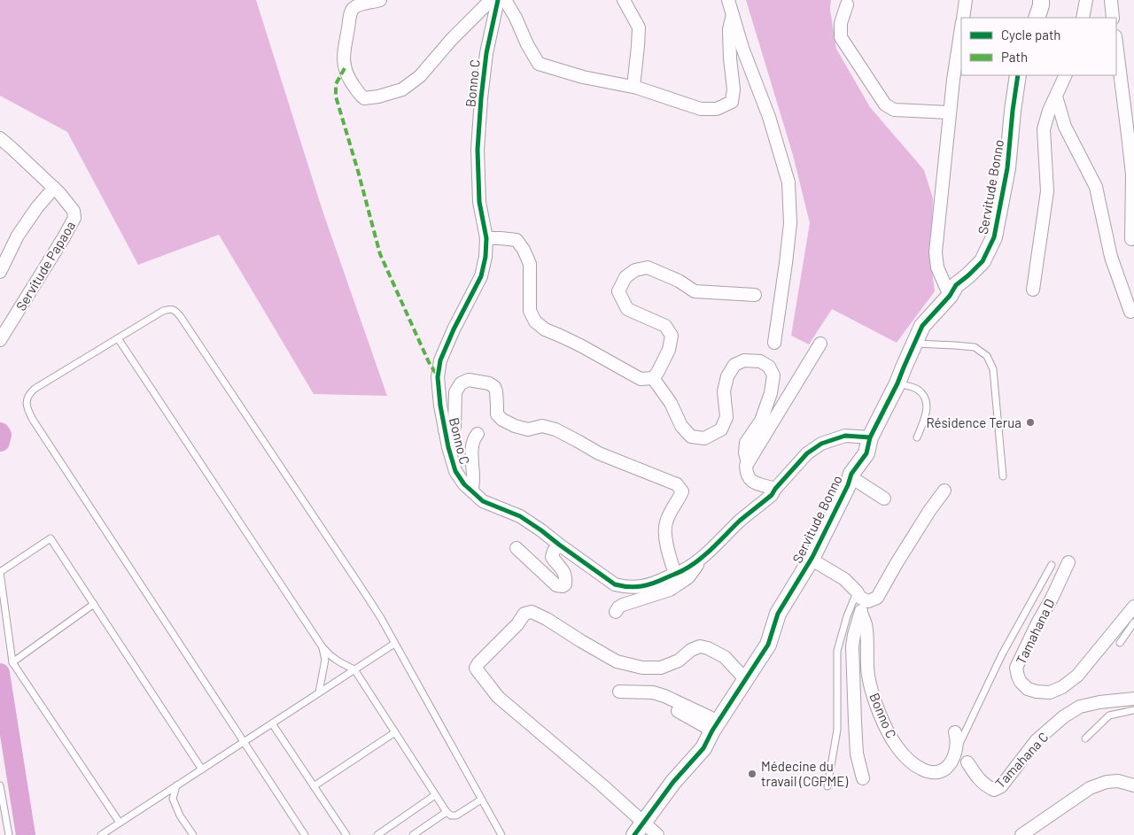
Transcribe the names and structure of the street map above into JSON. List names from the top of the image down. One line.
{"streets":{"street":["Bonno C","Servitude Bonno","Servitude Papaoa","Tamahana D","Tamahana C"]},"crossings":[["Bonno C","Servitude Bonno"]],"places":["Résidence Terua","Médecine du travail (CGPME)"],"legend":["Cycle path","Path"]}
